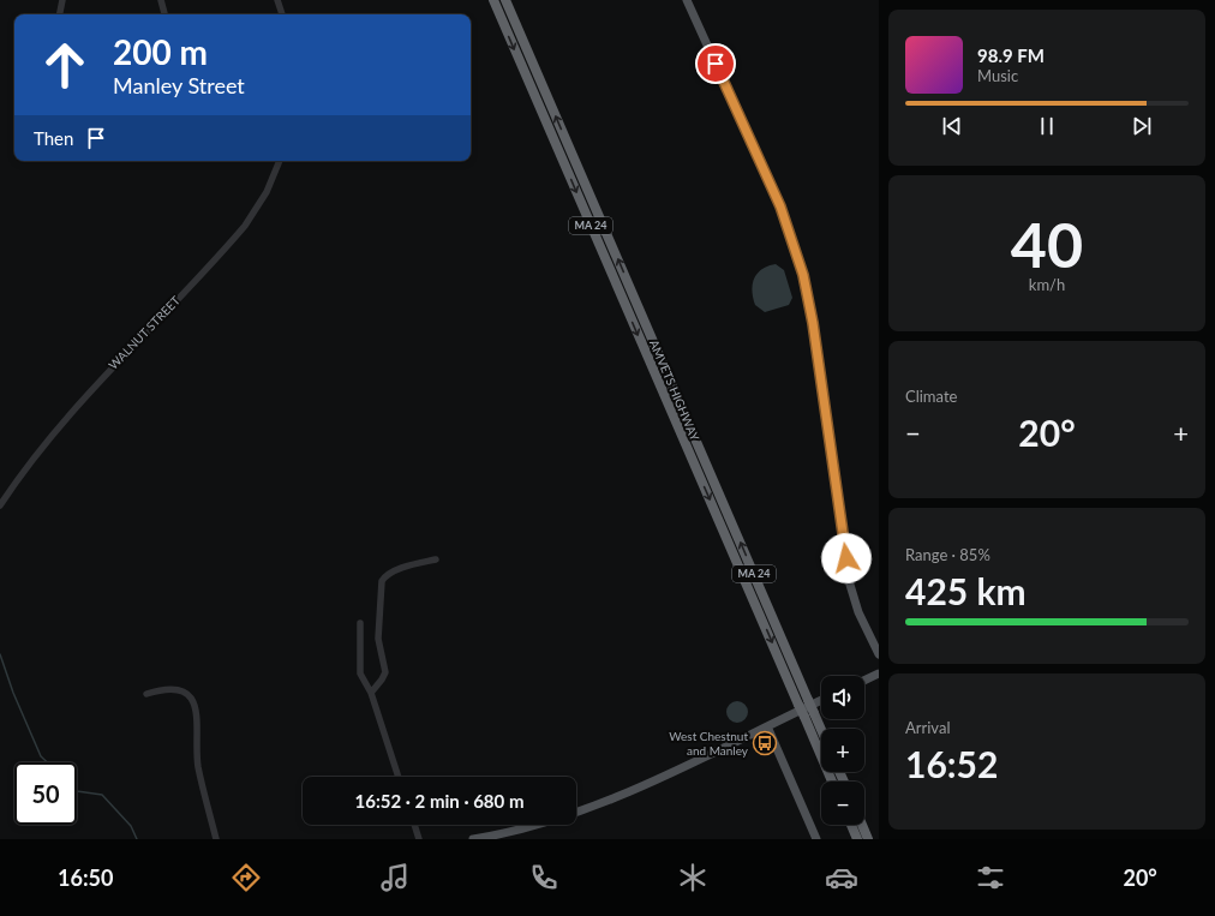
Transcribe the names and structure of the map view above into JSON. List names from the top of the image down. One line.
{"streets":{"highway":["MA 24","AMVETS HIGHWAY"],"street":["WALNUT STREET"]},"places":{"bus stop":["West Chestnut and Manley"]},"page":{"turn":["200 m","Manley Street"],"song":["98.9 FM","Music"],"then":"Then","tile":[["40","km/h"],"Climate",["Range · 85%","425 km"],["Arrival","16:52"]],"heat":["−","20°","+"],"map_buttons":["+","−"],"limit":"50","trip":"16:52 · 2 min · 680 m","tabs":["16:50","20°"]}}
